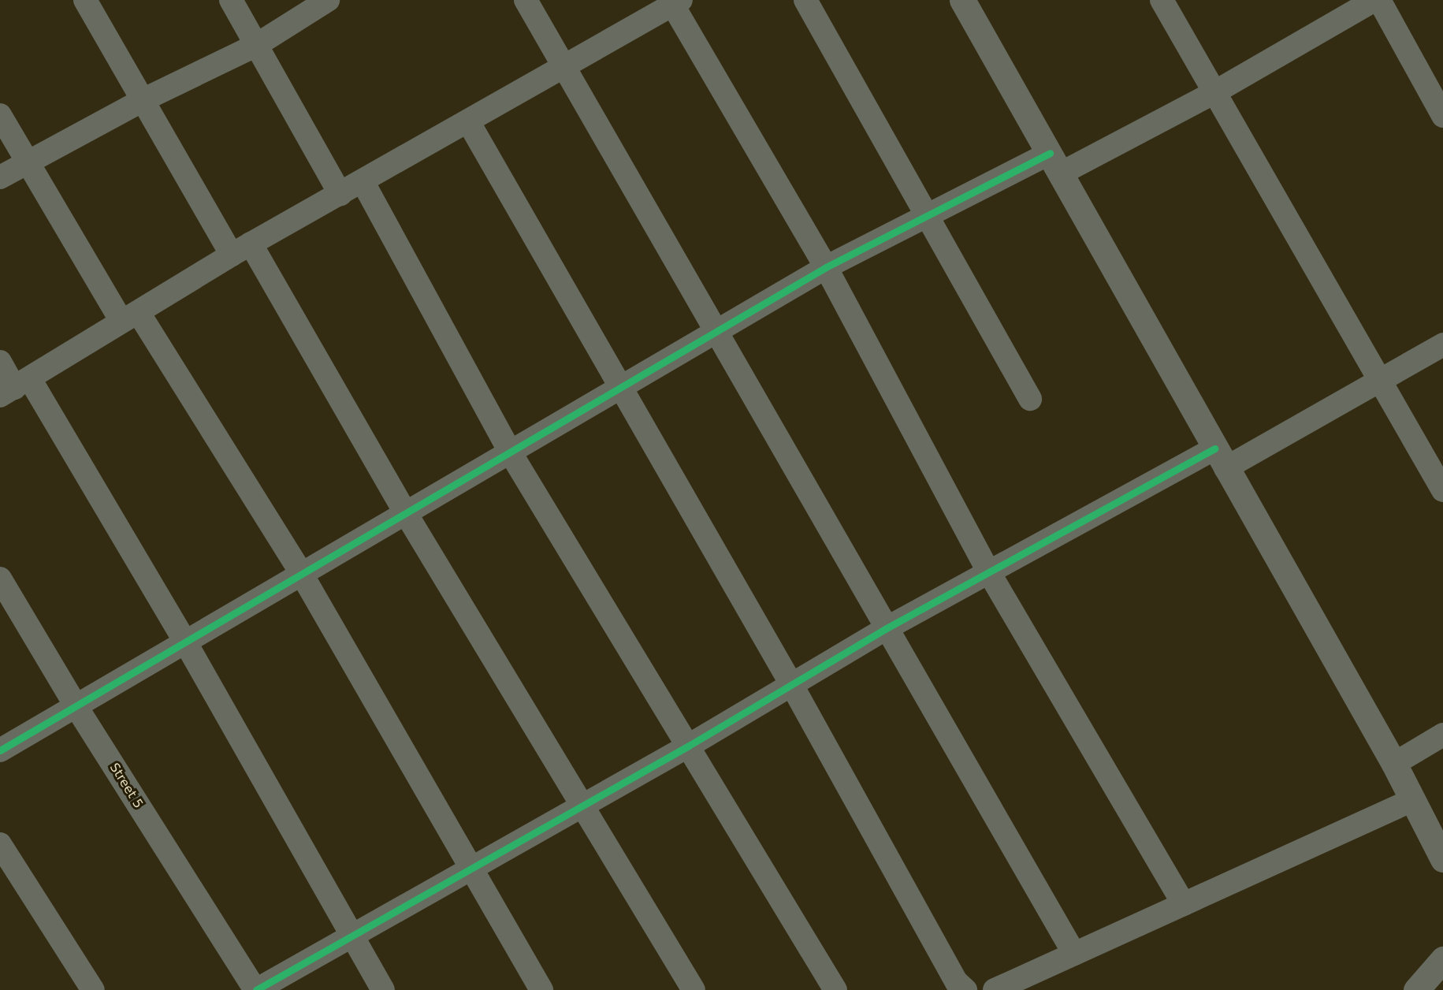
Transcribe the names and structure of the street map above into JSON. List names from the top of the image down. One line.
{"streets":{"street":["Street 5"]}}
